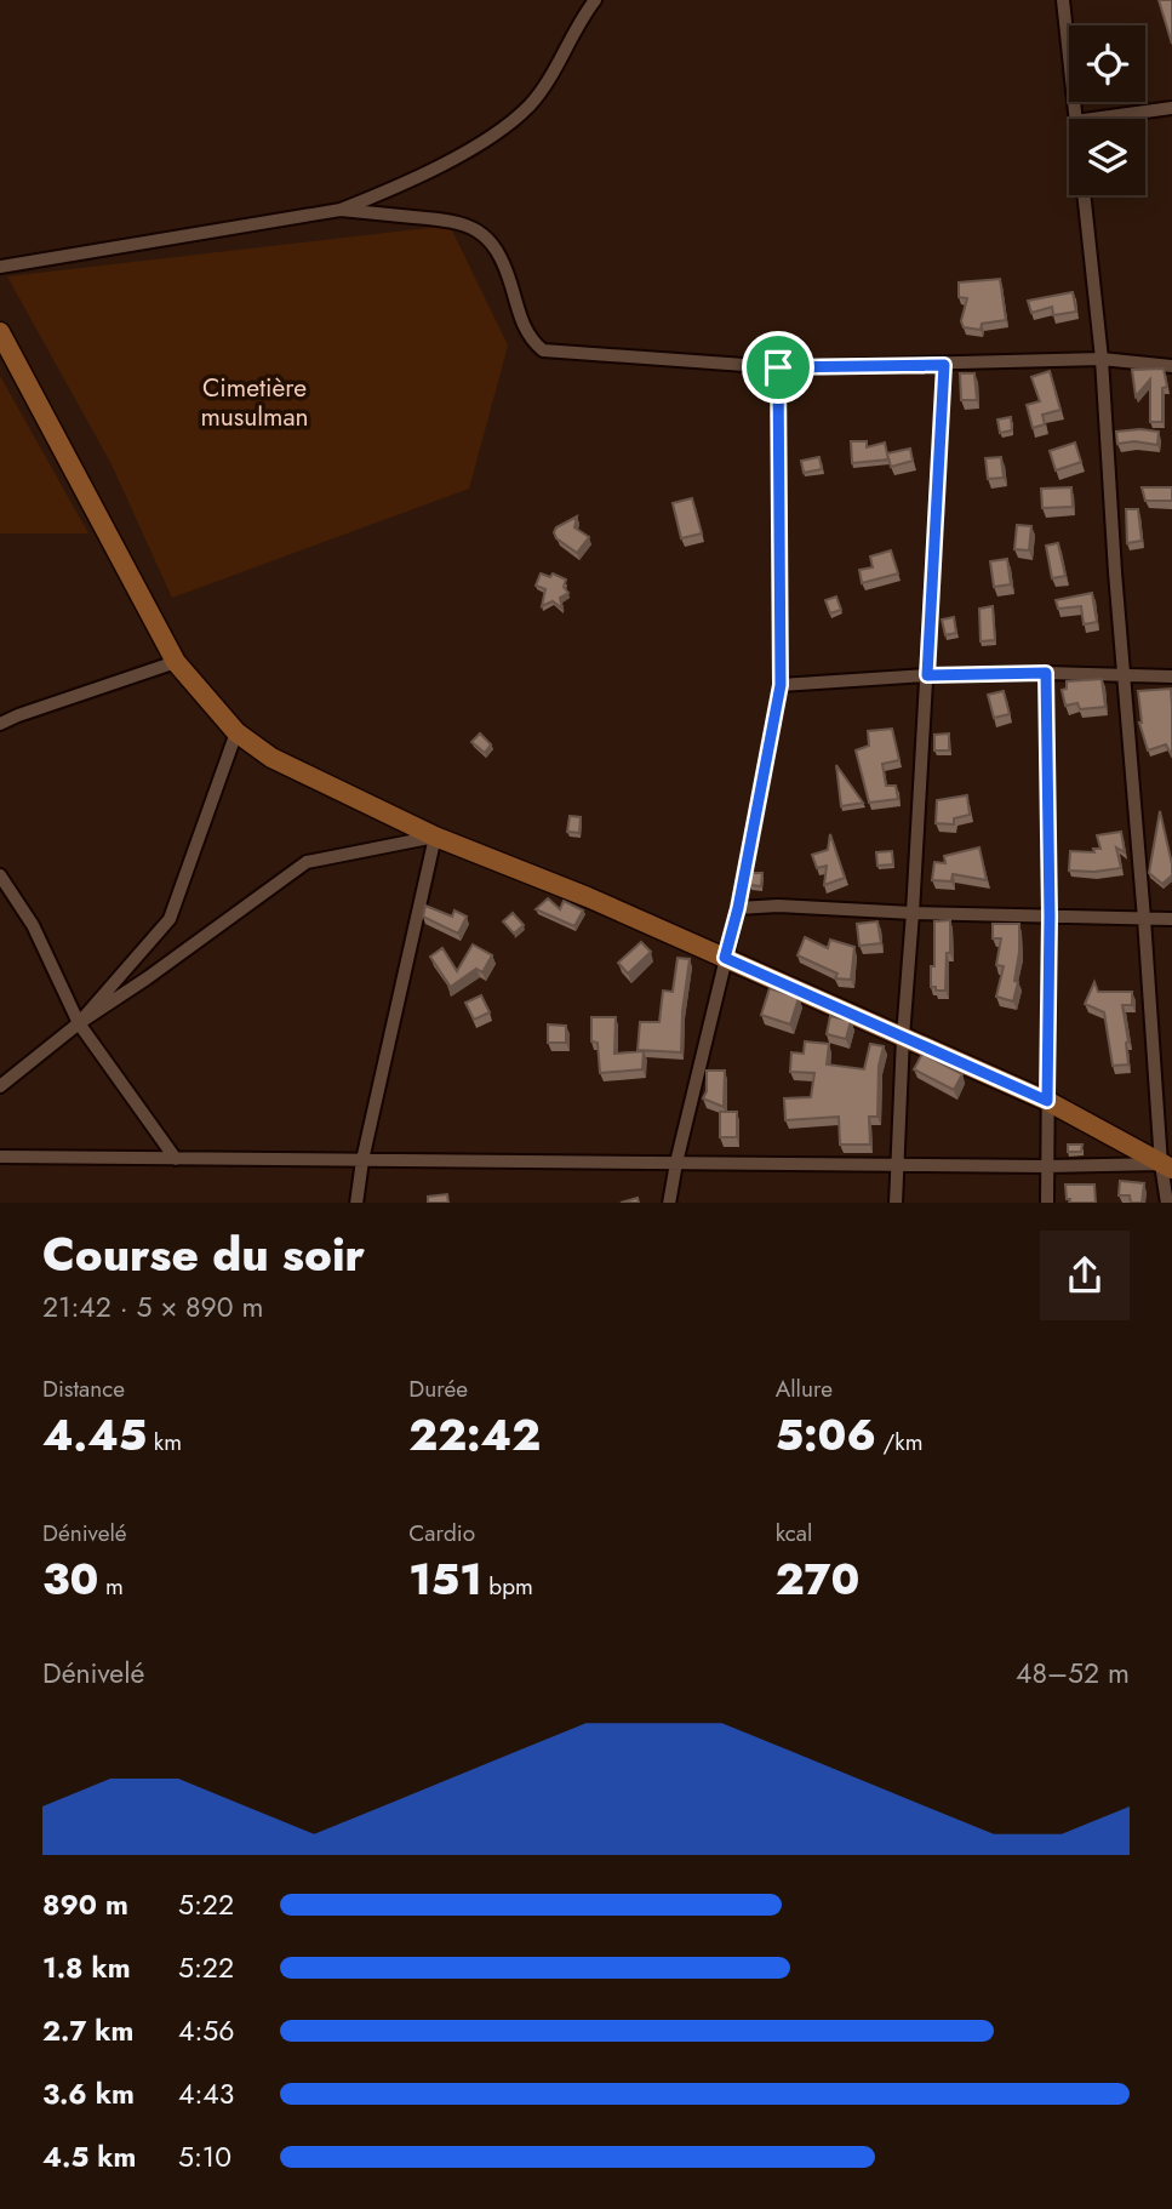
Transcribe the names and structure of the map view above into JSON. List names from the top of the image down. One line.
{"parks":["Cimetière musulman"],"page":{"heading":["Course du soir","21:42 · 5 × 890 m"],"stats":[["Distance","4.45 km"],["Durée","22:42"],["Allure","5:06 /km"],["Dénivelé","30 m"],["Cardio","151 bpm"],["kcal","270"]],"chart":["Dénivelé","48–52 m"],"list":[{"name":"890 m","note":"5:22"},{"name":"1.8 km","note":"5:22"},{"name":"2.7 km","note":"4:56"},{"name":"3.6 km","note":"4:43"},{"name":"4.5 km","note":"5:10"}]}}
